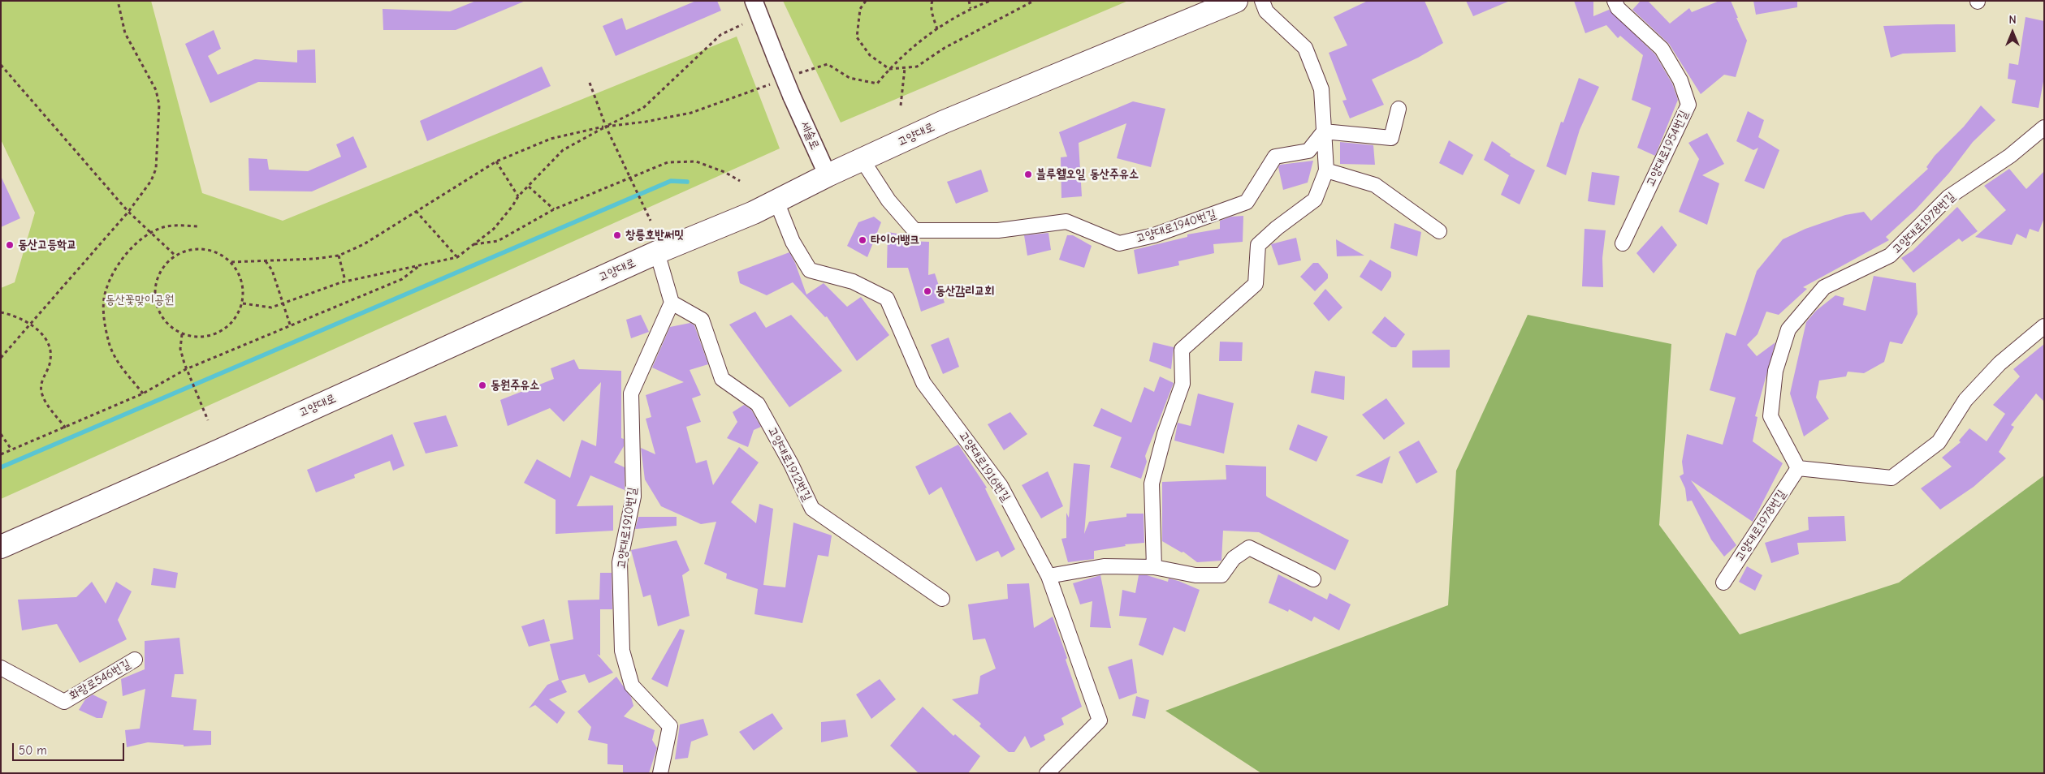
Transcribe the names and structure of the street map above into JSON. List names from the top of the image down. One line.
{"streets":{"main road":["고양대로"],"street":["세솔로","고양대로1954번길","고양대로1978번길","고양대로1940번길","고양대로1912번길","고양대로1916번길","고양대로1910번길","화랑로546번길"]},"crossings":[["고양대로","세솔로"],["고양대로","고양대로1940번길"],["고양대로","고양대로1916번길"],["고양대로1912번길","고양대로1910번길"]],"parks":["동산꽃맞이공원"],"places":["블루웰오일 동산주유소","창릉호반써밋","타이어뱅크","동산고등학교","동산감리교회","동원주유소"],"scale_bar":"50 m","north":"top"}
